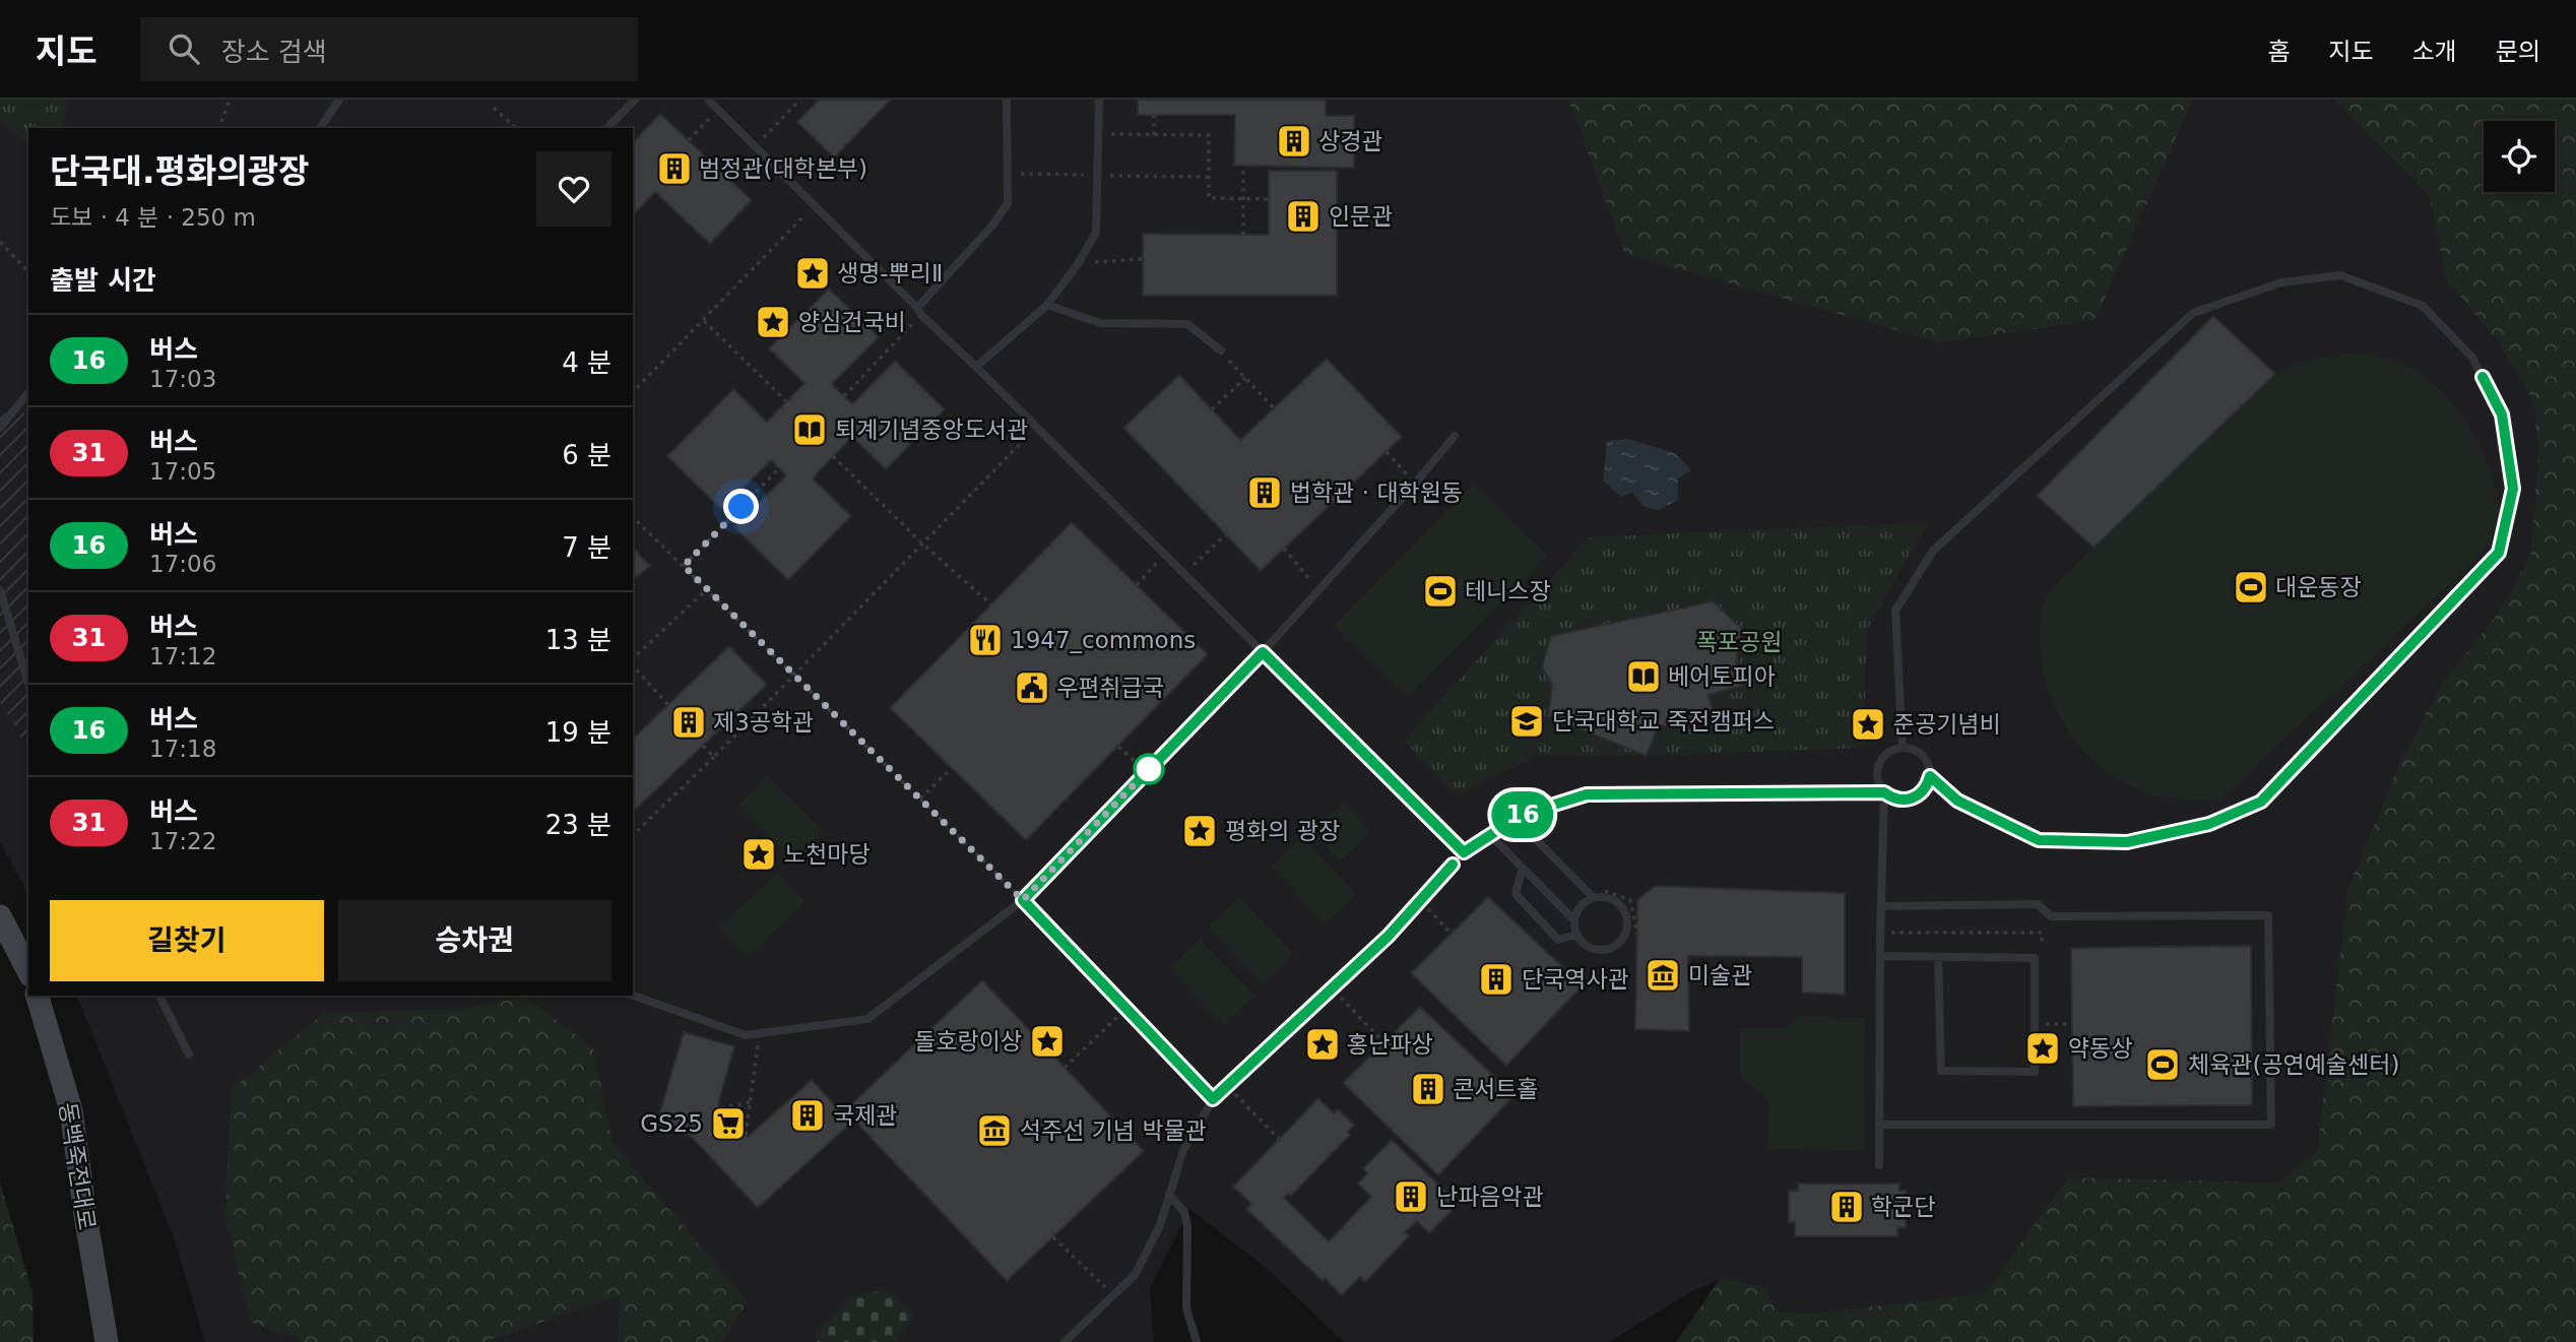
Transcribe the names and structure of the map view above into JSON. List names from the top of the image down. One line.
{"streets":{"main road":["동백죽전대로"]},"parks":["폭포공원"],"places":{"building":["상경관","범정관(대학본부)","인문관","법학관 · 대학원동","제3공학관","단국역사관","콘서트홀","국제관","난파음악관","학군단"],"place":["생명-뿌리Ⅱ","양심건국비","준공기념비","평화의 광장","노천마당","돌호랑이상","홍난파상","약동상"],"library":["퇴계기념중앙도서관","베어토피아"],"sports":["대운동장","테니스장","체육관(공연예술센터)"],"restaurant":["1947_commons"],"public building":["우편취급국"],"school or university":["단국대학교 죽전캠퍼스"],"museum":["미술관","석주선 기념 박물관"],"supermarket":["GS25"]},"lines":["bus line 16"],"page":{"header":"지도","search":"장소 검색","nav":["홈","지도","소개","문의"],"on_map":"16","heading":[["단국대.평화의광장","도보 · 4 분 · 250 m"],"출발 시간"],"list":[{"mark":"16","name":"버스","note":"17:03","value":"4 분"},{"mark":"31","name":"버스","note":"17:05","value":"6 분"},{"mark":"16","name":"버스","note":"17:06","value":"7 분"},{"mark":"31","name":"버스","note":"17:12","value":"13 분"},{"mark":"16","name":"버스","note":"17:18","value":"19 분"},{"mark":"31","name":"버스","note":"17:22","value":"23 분"}],"buttons":["길찾기","승차권"]}}
